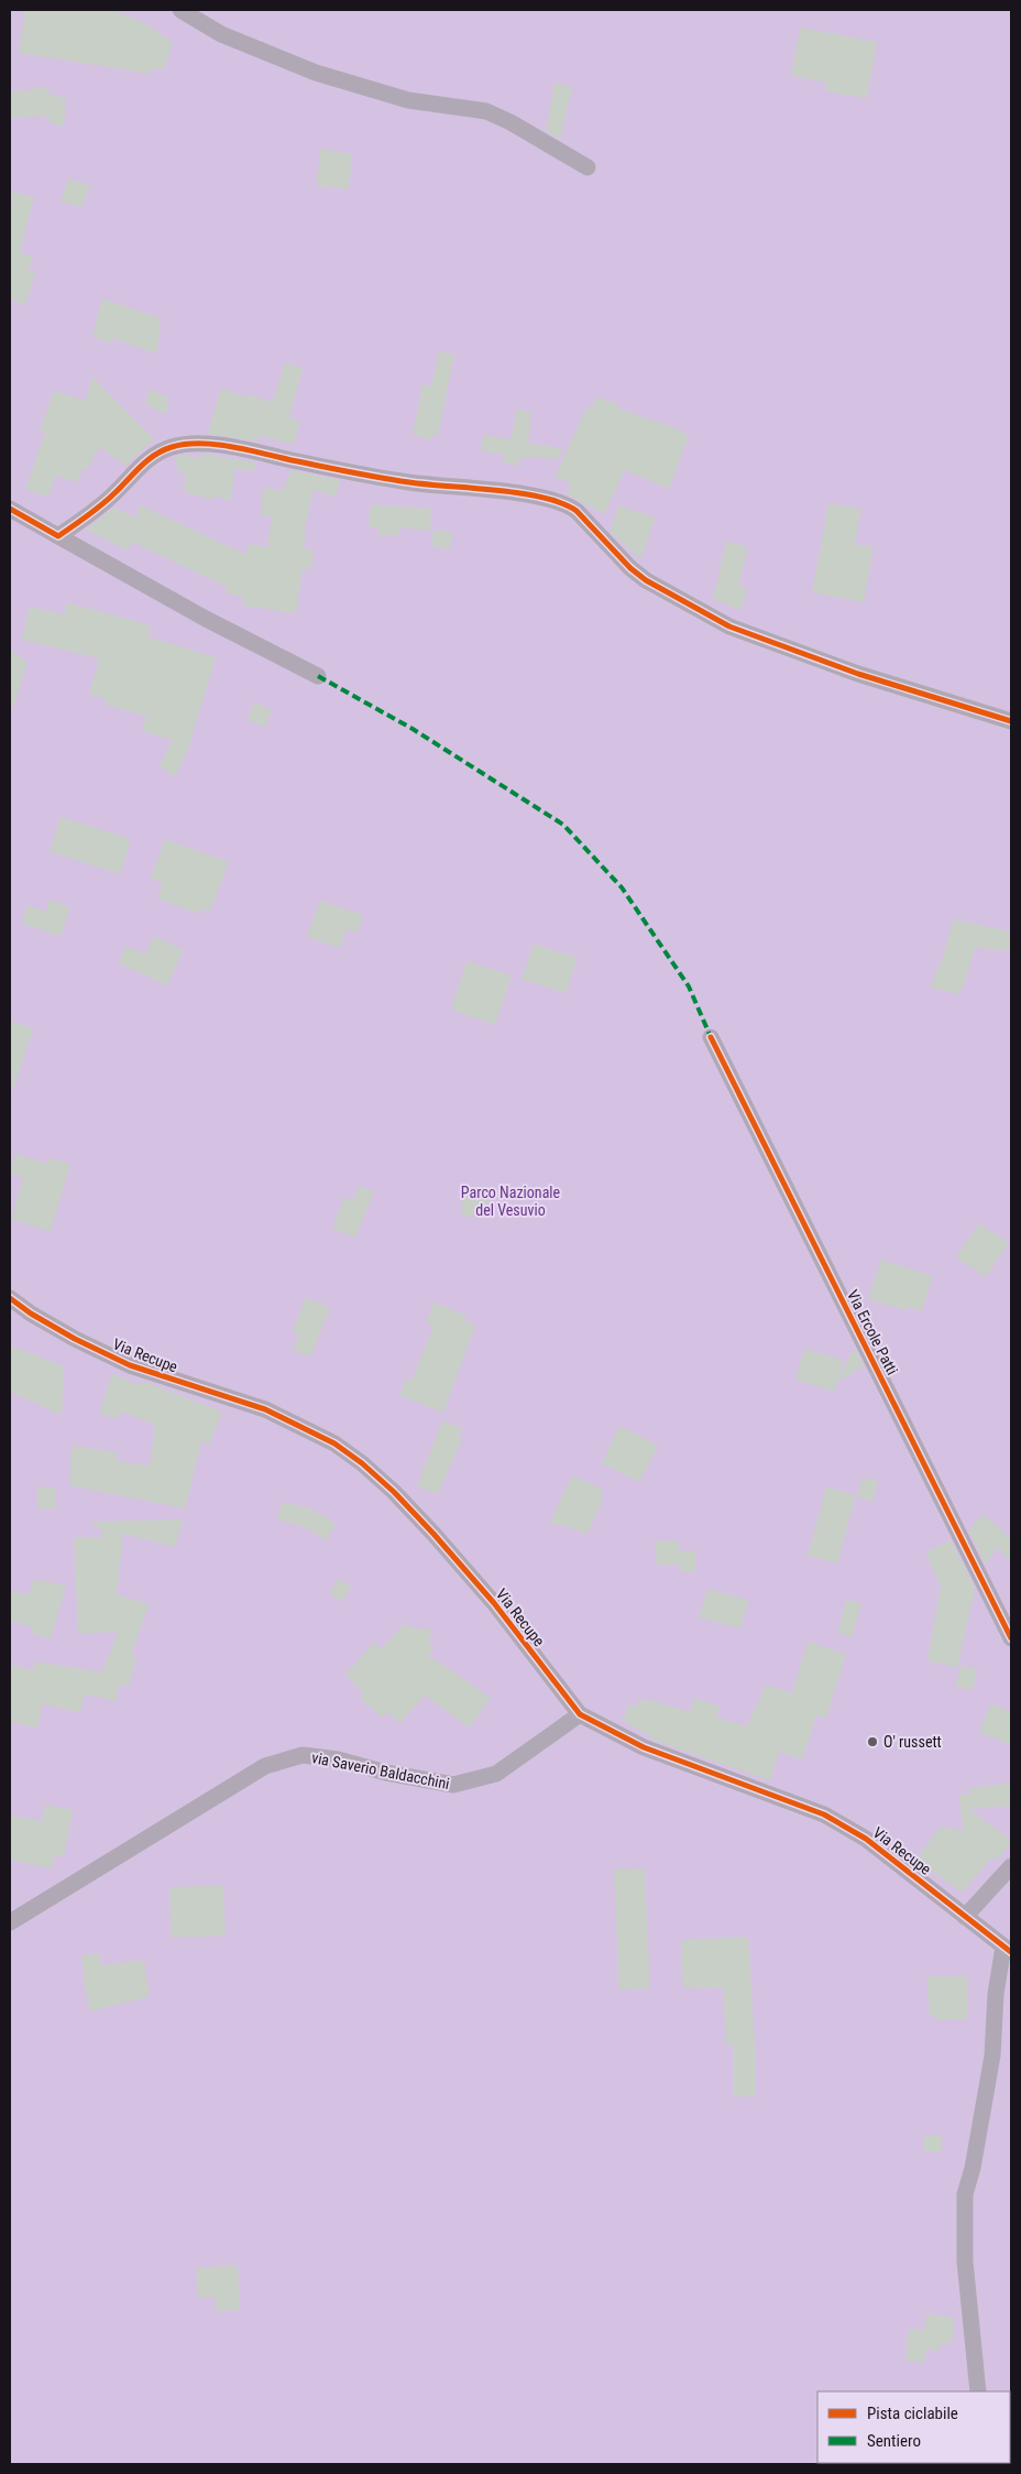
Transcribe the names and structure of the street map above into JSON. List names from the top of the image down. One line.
{"streets":{"street":["Via Ercole Patti","Via Recupe","via Saverio Baldacchini"]},"crossings":[["Via Recupe","via Saverio Baldacchini"]],"parks":["Parco Nazionale del Vesuvio"],"places":["O' russett"],"legend":["Pista ciclabile","Sentiero"]}
